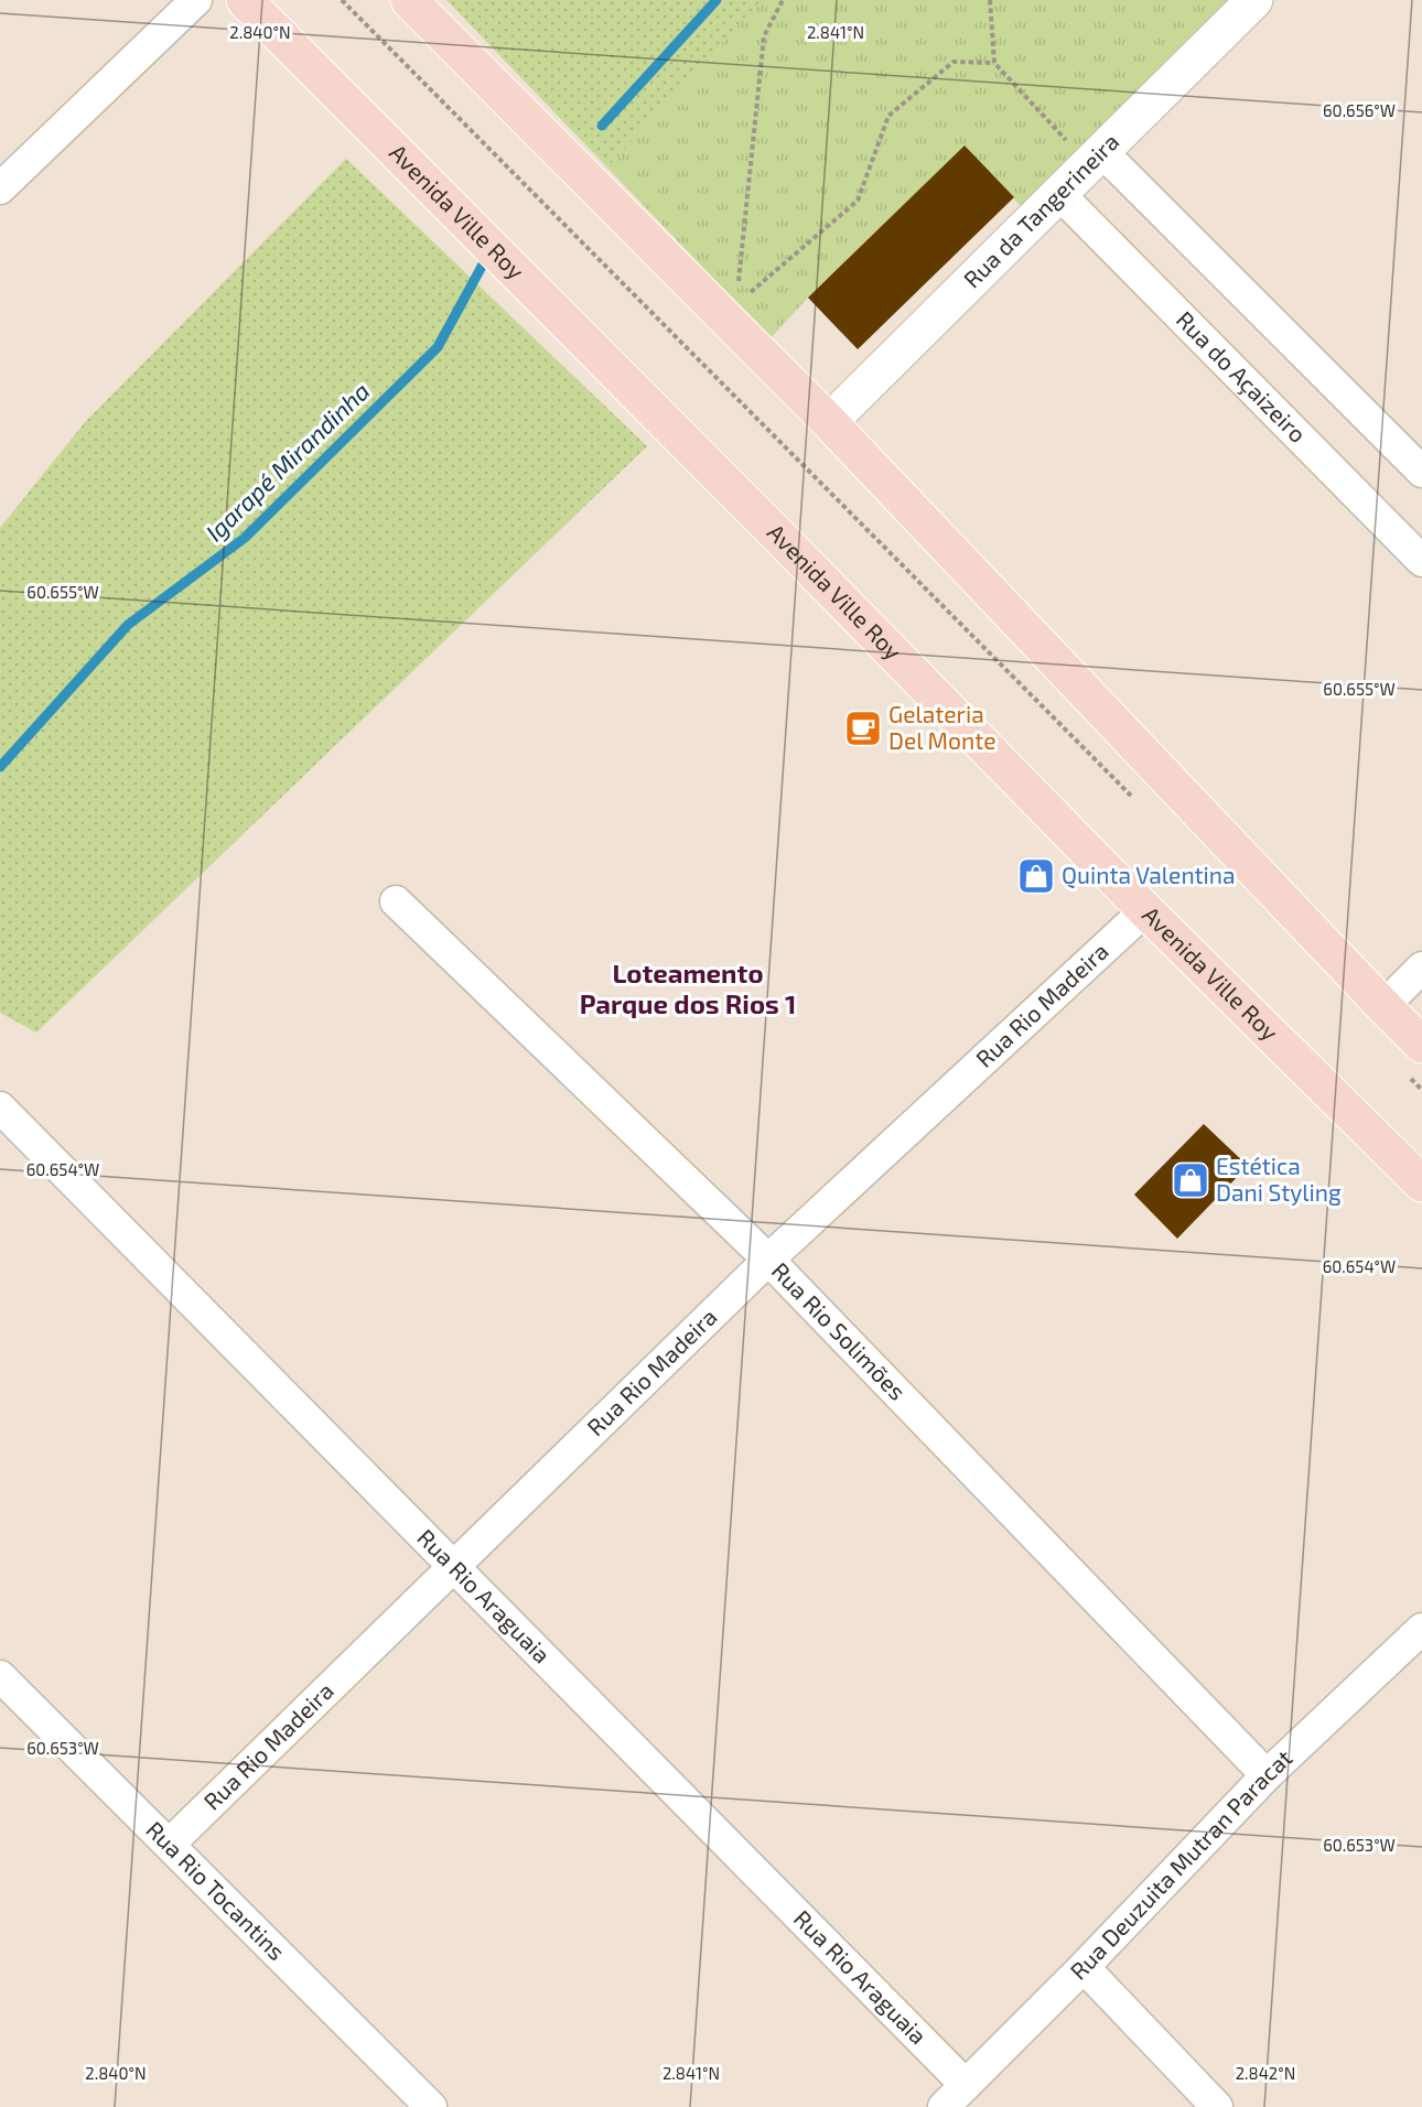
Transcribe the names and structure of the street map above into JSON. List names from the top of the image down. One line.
{"streets":{"main road":["Avenida Ville Roy"],"street":["Rua da Tangerineira","Rua do Açaizeiro","Rua Rio Madeira","Rua Rio Solimões","Rua Rio Araguaia","Rua Deuzuita Mutran Paracat","Rua Rio Tocantins"]},"crossings":[["Rua da Tangerineira","Rua do Açaizeiro"],["Avenida Ville Roy","Rua Rio Madeira"],["Rua Rio Madeira","Rua Rio Solimões"],["Rua Rio Madeira","Rua Rio Araguaia"],["Rua Rio Madeira","Rua Rio Tocantins"],["Rua Rio Solimões","Rua Deuzuita Mutran Paracat"],["Rua Rio Araguaia","Rua Deuzuita Mutran Paracat"]],"districts":["Loteamento Parque dos Rios 1"],"water":["Igarapé Mirandinha"],"places":{"cafe":["Gelateria Del Monte"],"shop":["Quinta Valentina","Estética Dani Styling"]},"coordinates":["2.840°N","2.841°N","60.656°W","60.655°W","60.654°W","60.653°W","2.842°N"]}
